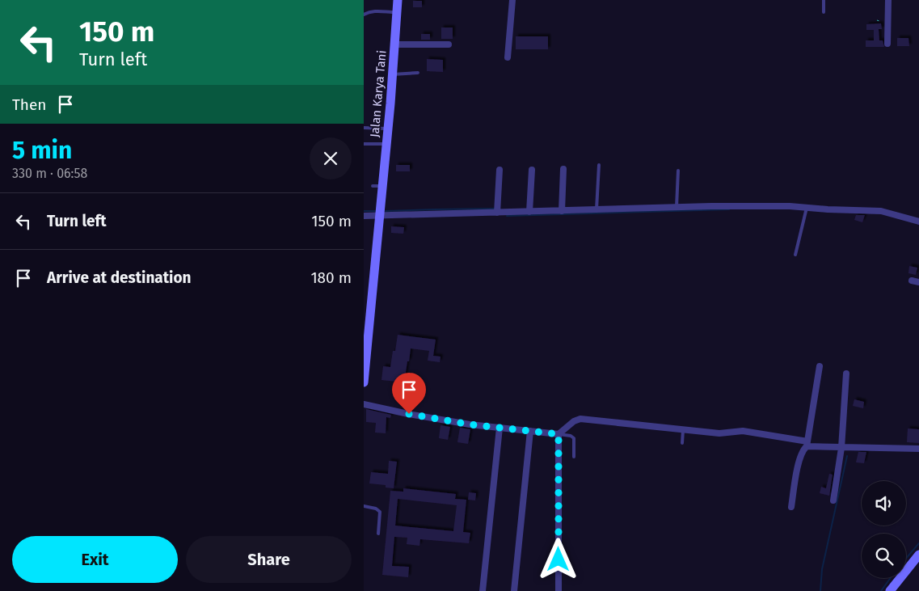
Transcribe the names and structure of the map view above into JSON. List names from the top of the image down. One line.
{"streets":{"street":["Jalan Karya Tani"]},"page":{"turn":["150 m","Turn left"],"then":"Then","heading":["5 min","330 m · 06:58"],"list":[{"name":"Turn left","value":"150 m"},{"name":"Arrive at destination","value":"180 m"}],"buttons":["Exit","Share"]}}
